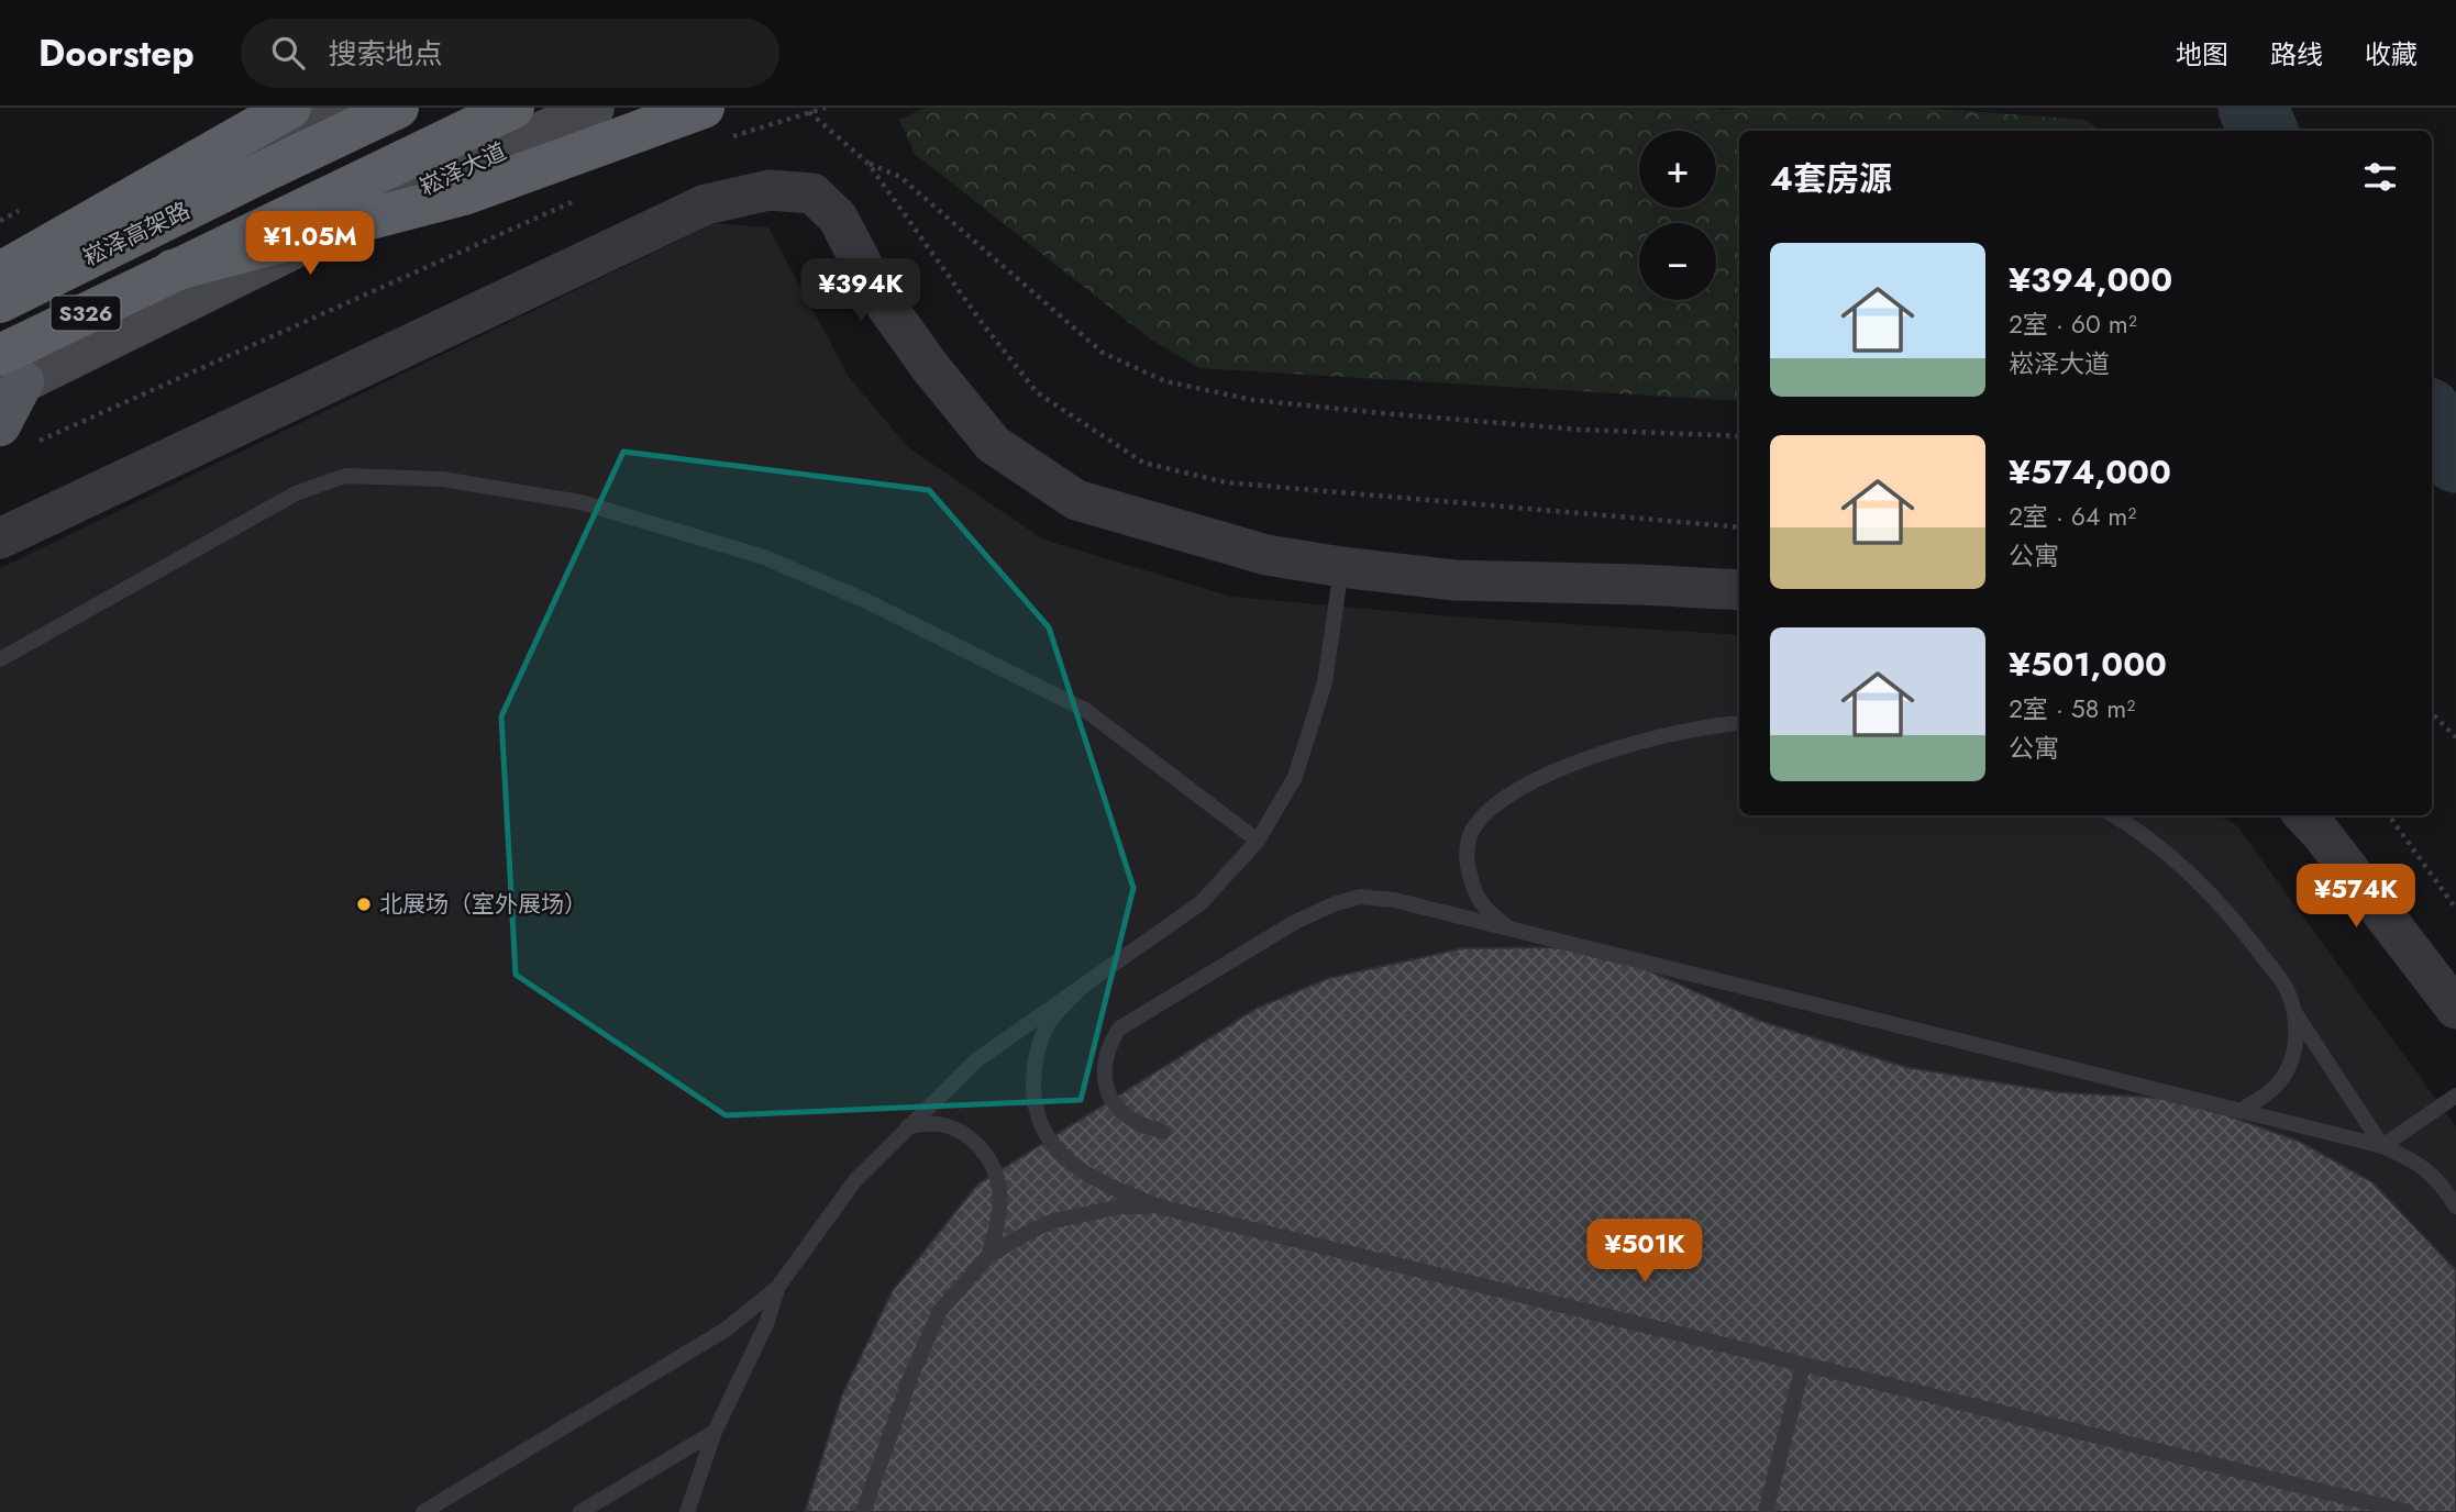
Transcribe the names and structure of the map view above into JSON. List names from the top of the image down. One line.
{"streets":{"highway":["崧泽高架路","S326"],"main road":["崧泽大道"]},"crossings":[["崧泽大道","S326"]],"places":["北展场（室外展场）"],"page":{"header":"Doorstep","search":"搜索地点","nav":["地图","路线","收藏"],"map_buttons":["+","−"],"heading":"4套房源","price":["¥1.05M","¥394K","¥574K","¥501K"],"list":[{"name":"¥394,000","note":"2室 · 60 m² · 崧泽大道"},{"name":"¥574,000","note":"2室 · 64 m² · 公寓"},{"name":"¥501,000","note":"2室 · 58 m² · 公寓"}]}}
